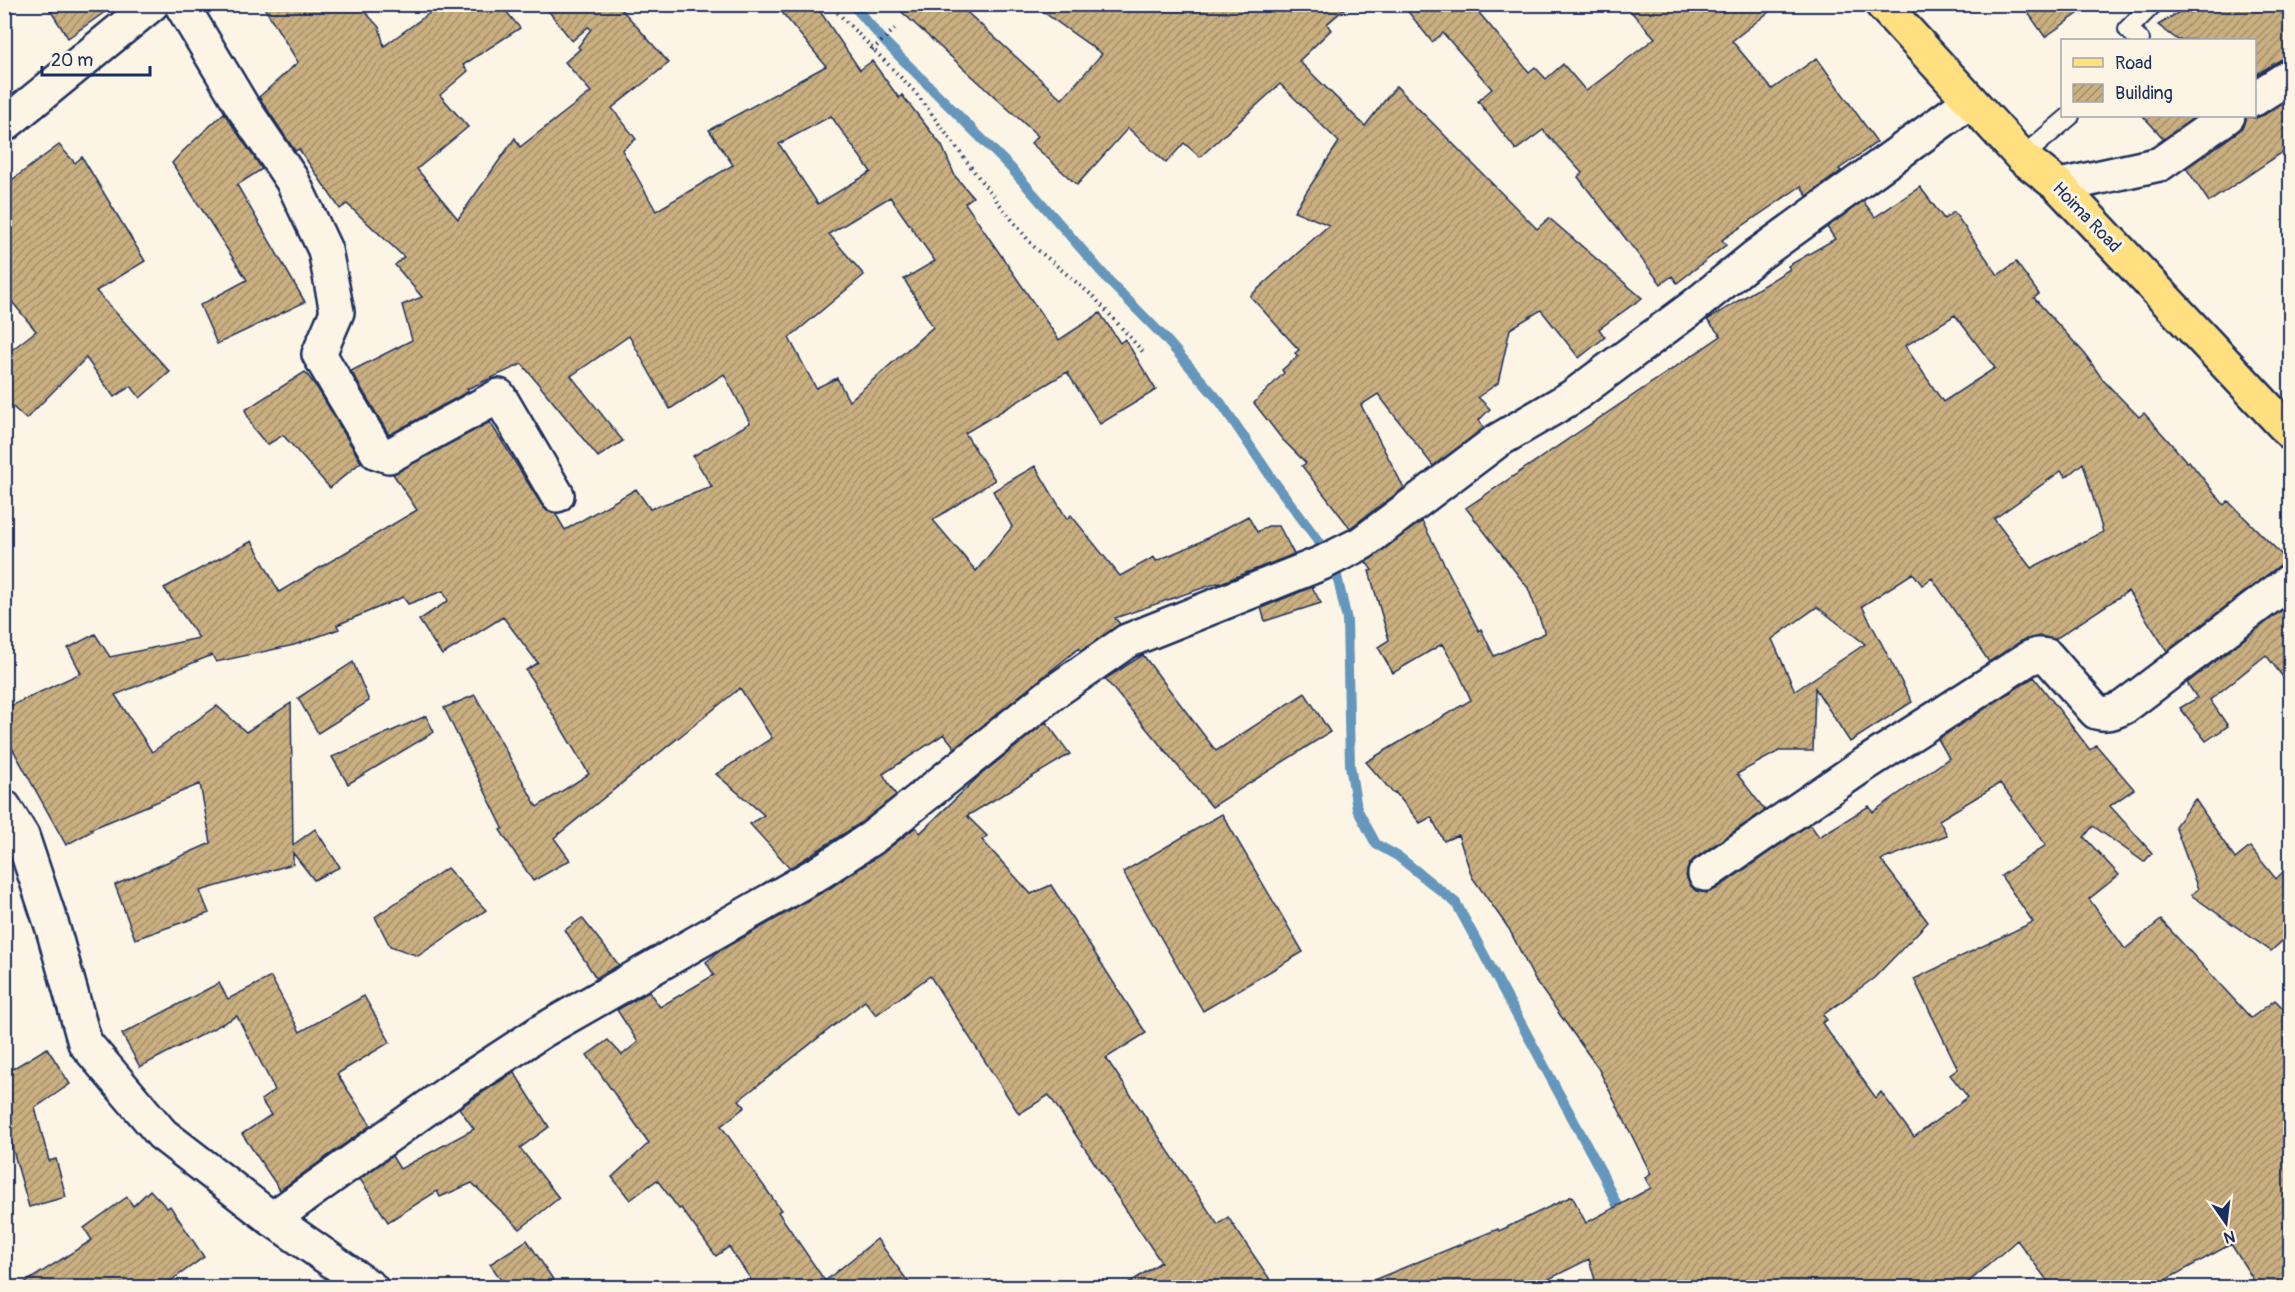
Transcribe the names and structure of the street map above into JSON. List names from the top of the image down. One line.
{"streets":{"main road":["Hoima Road"]},"legend":["Road","Building"],"scale_bar":"20 m","north":"bottom"}
